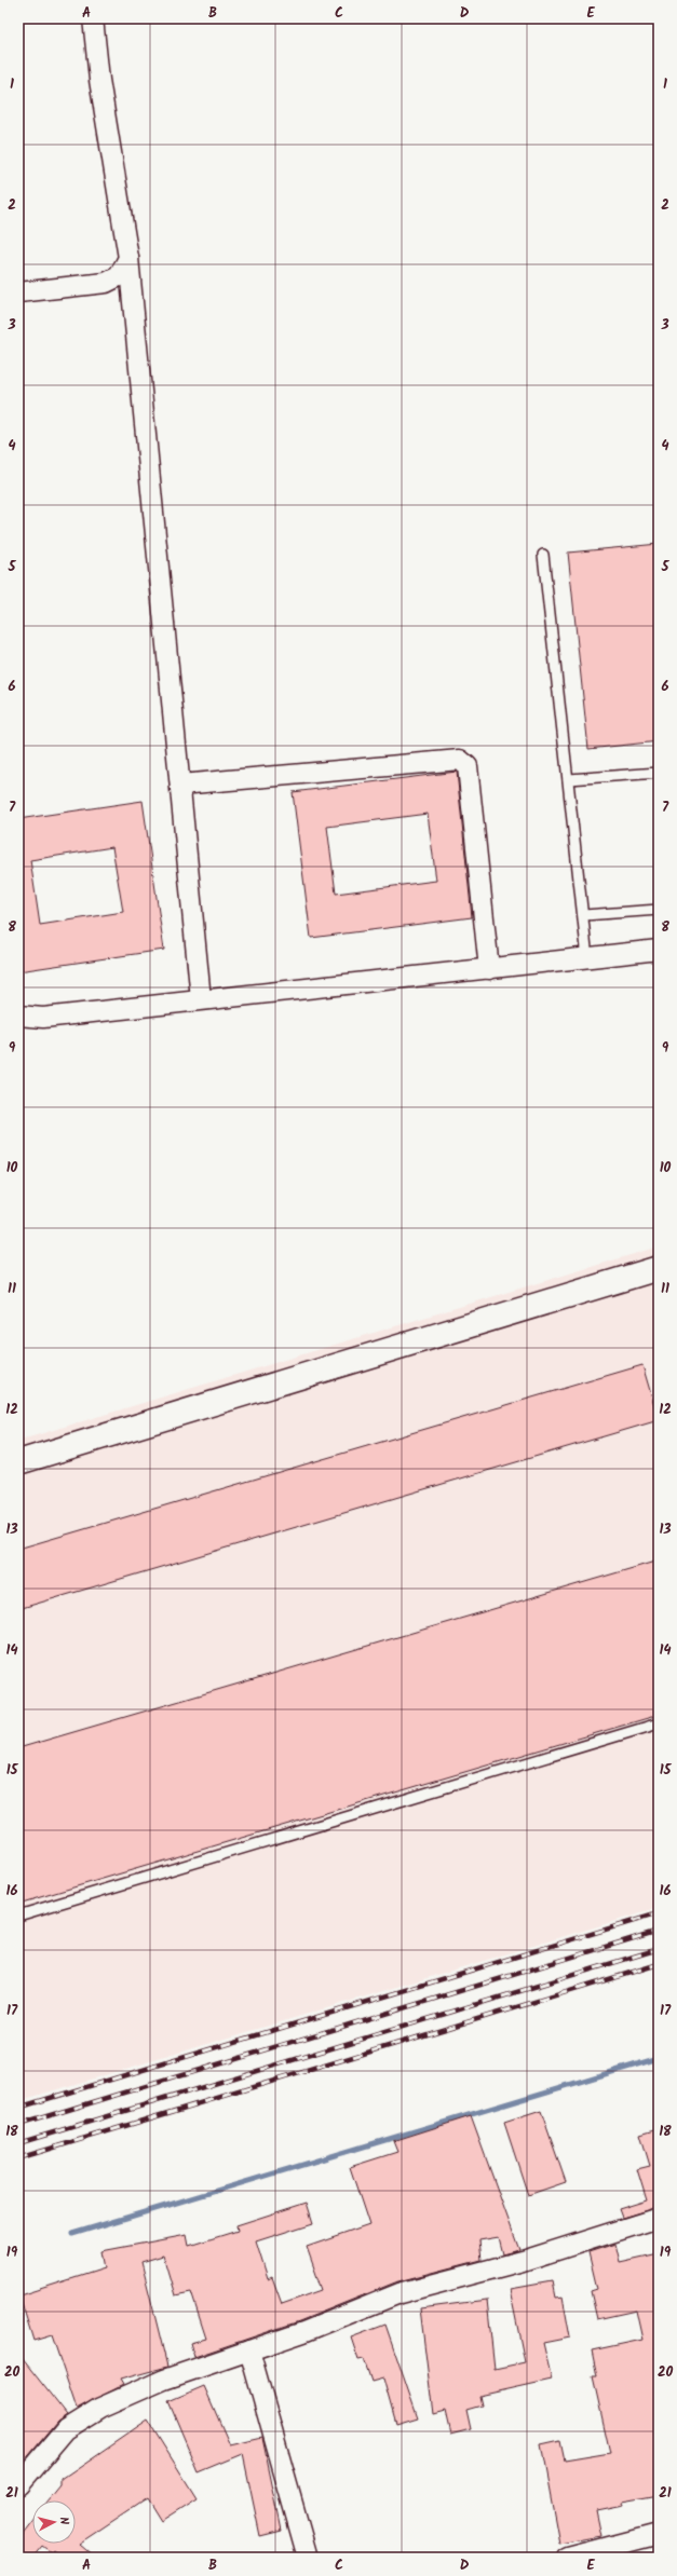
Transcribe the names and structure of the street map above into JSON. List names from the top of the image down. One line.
{"north":"right","grid":{"columns":["A","B","C","D","E"],"rows":["1","2","3","4","5","6","7","8","9","10","11","12","13","14","15","16","17","18","19","20","21"]}}
